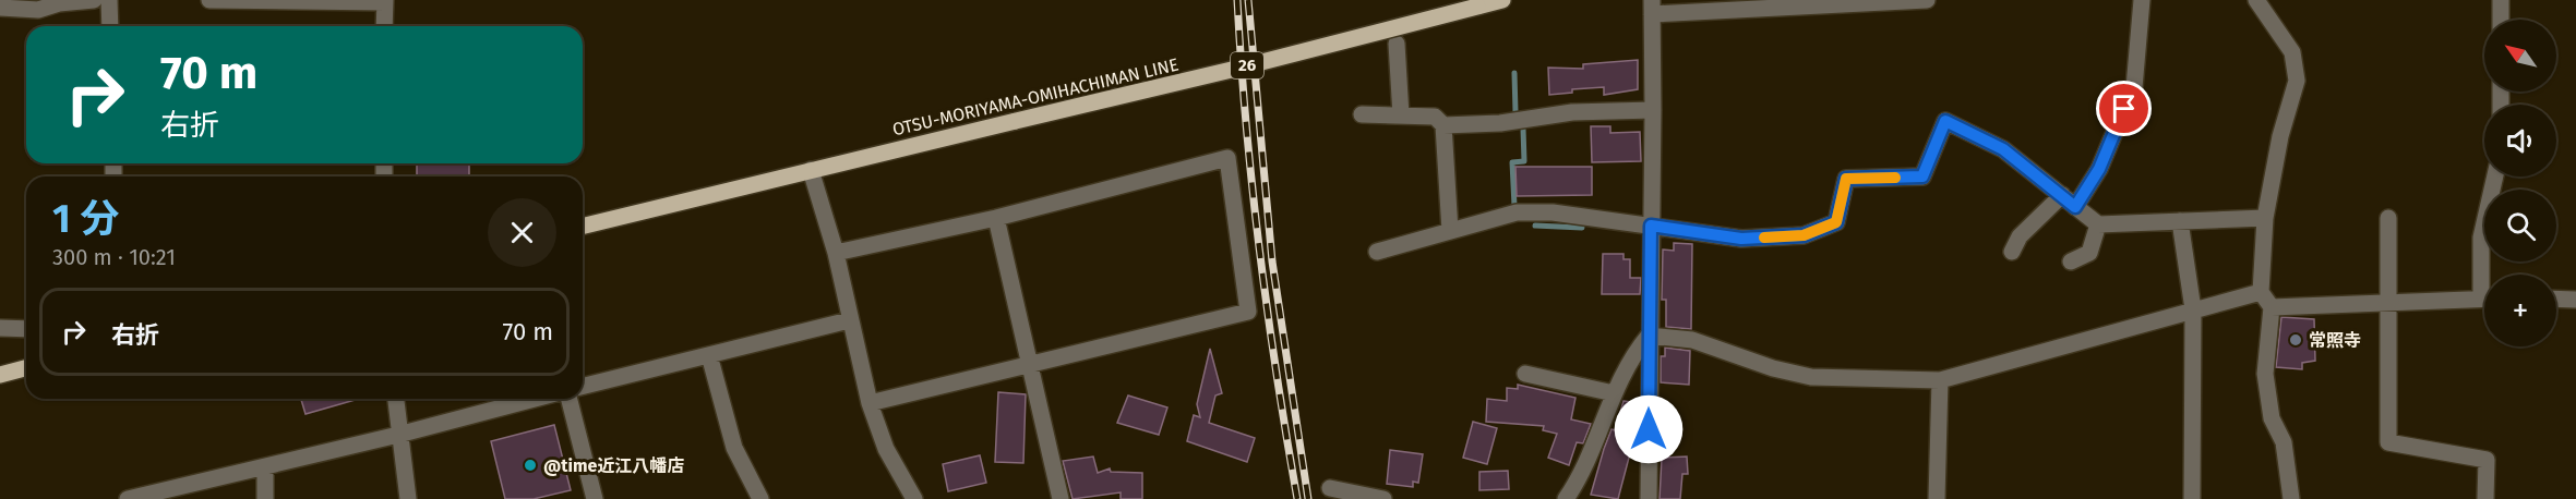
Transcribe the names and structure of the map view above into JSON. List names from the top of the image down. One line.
{"streets":{"main road":["26","OTSU-MORIYAMA-OMIHACHIMAN LINE"]},"places":["常照寺","@time近江八幡店"],"north":"top left","page":{"map_buttons":"+","turn":["70 m","右折"],"heading":["1 分","300 m · 10:21"],"list":[{"name":"右折","value":"70 m"}]}}
